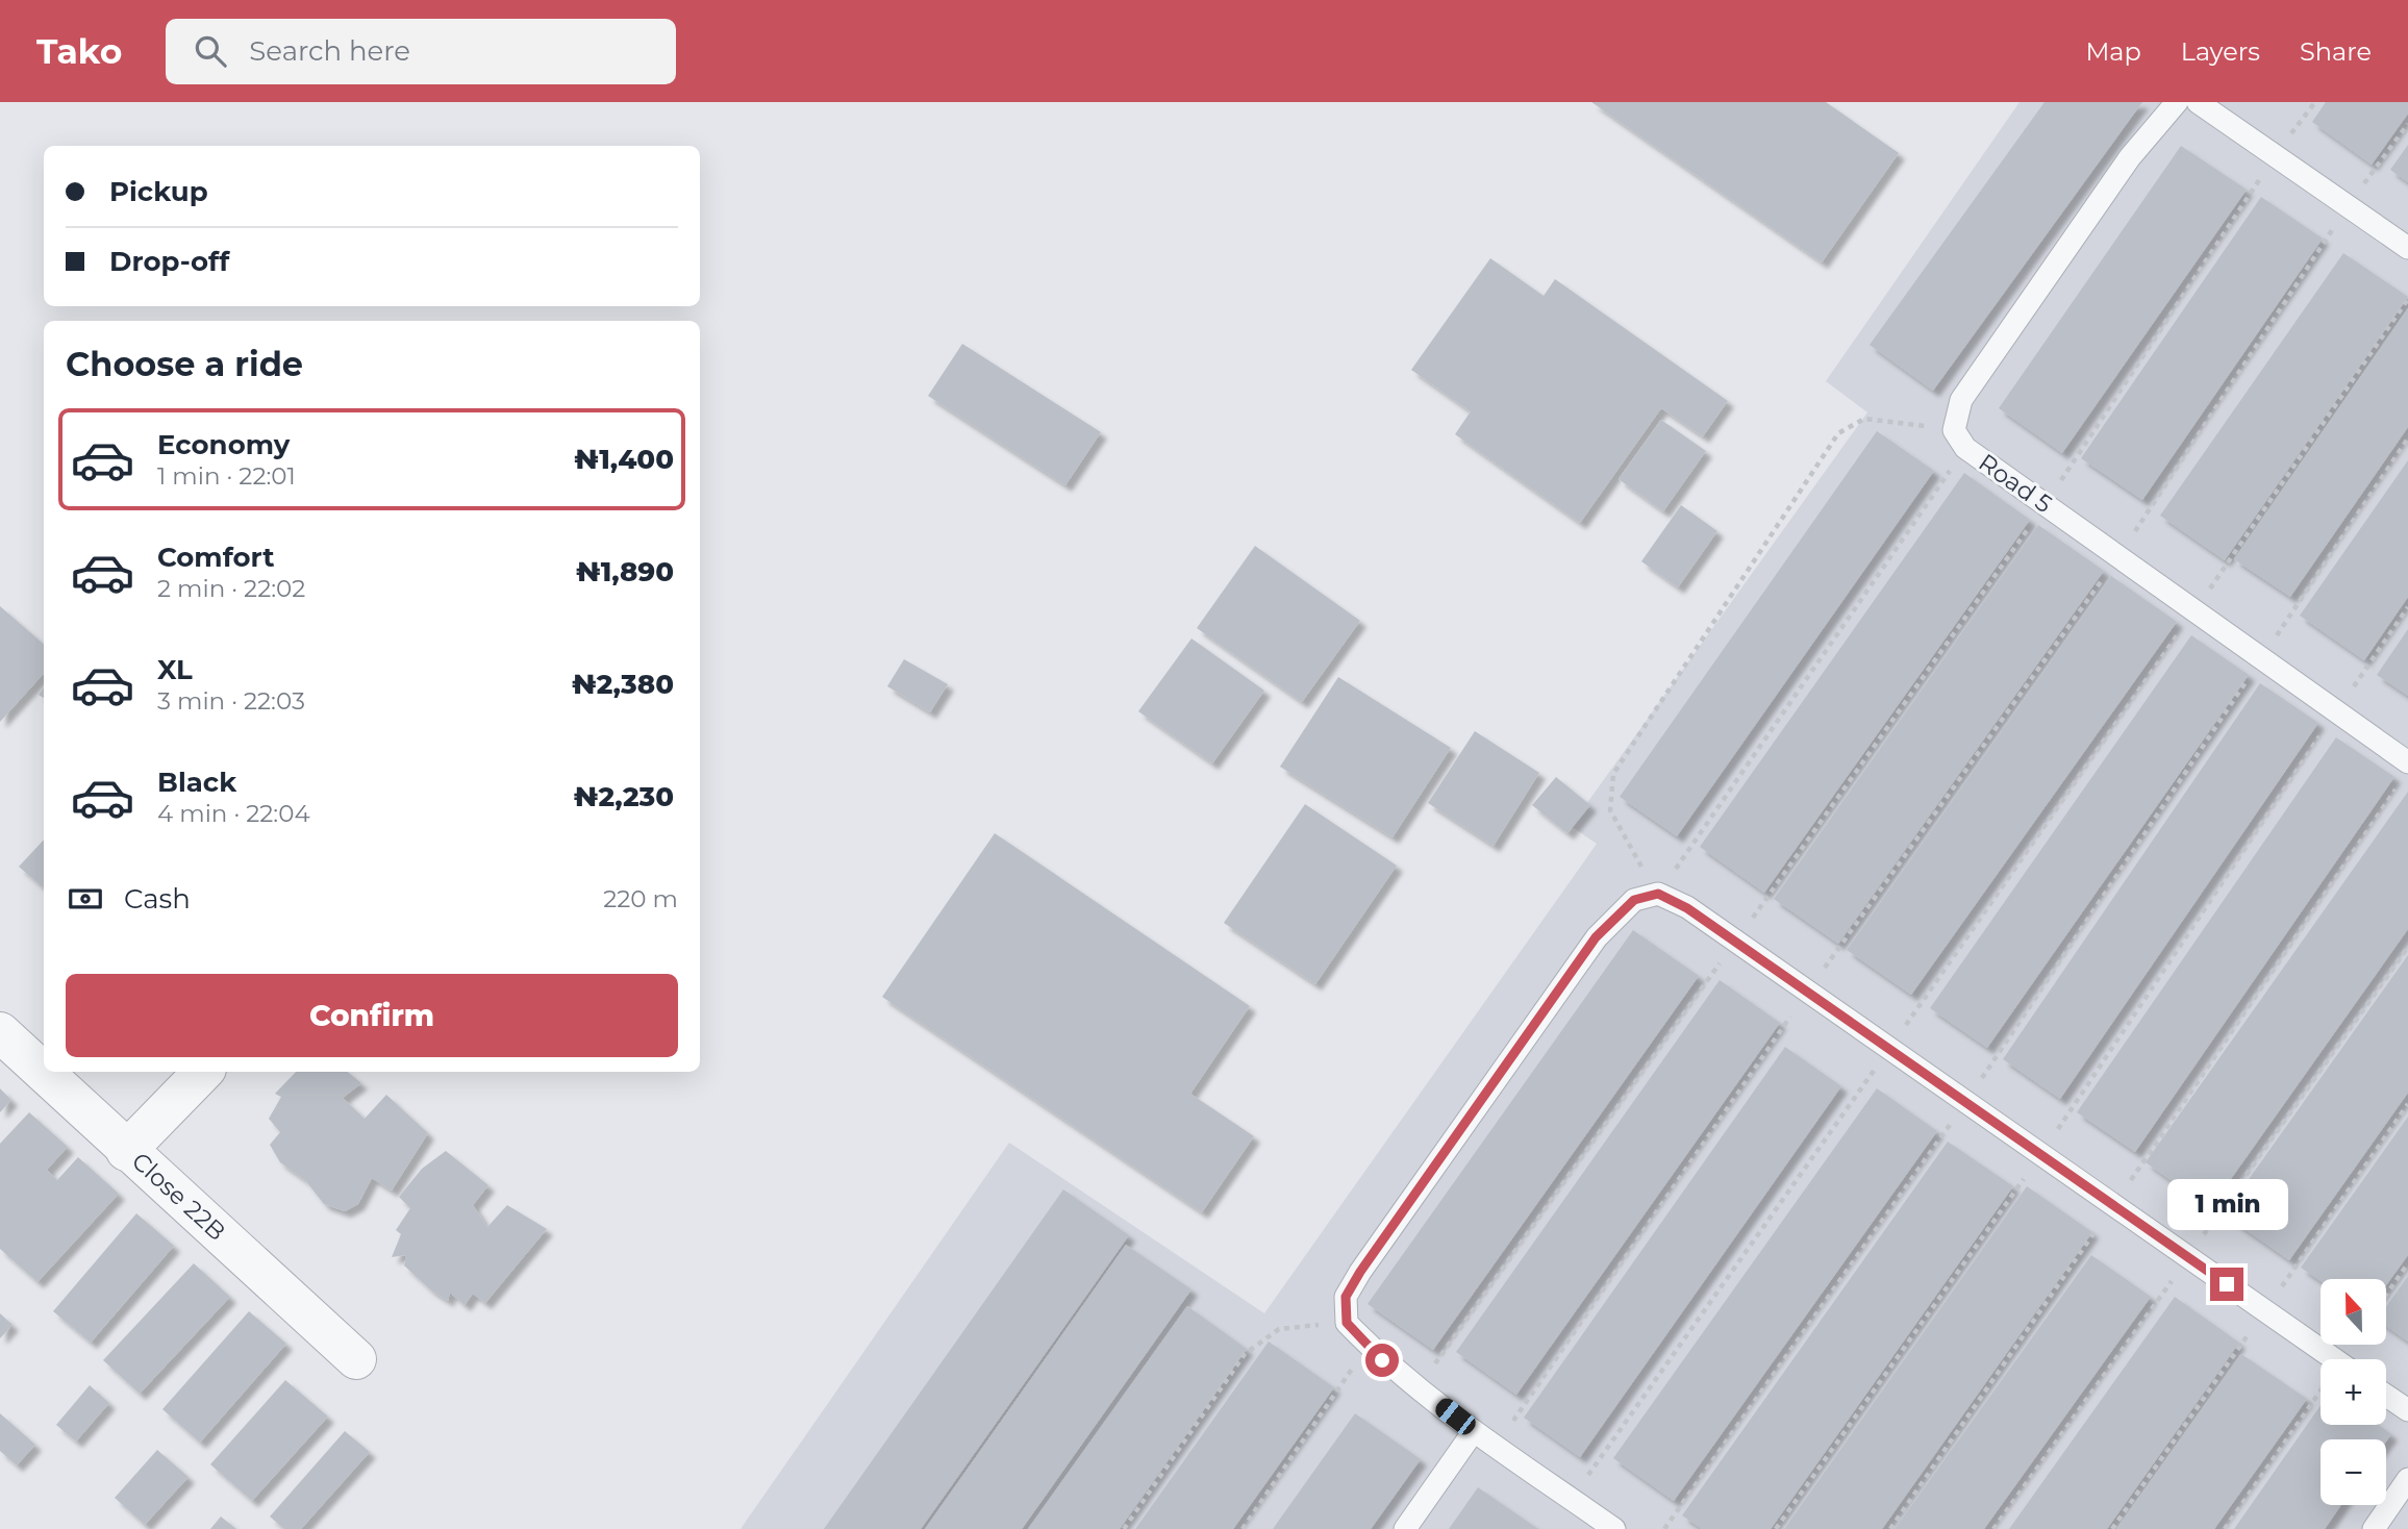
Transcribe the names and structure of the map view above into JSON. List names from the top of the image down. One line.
{"streets":{"street":["Close 22B"],"lane":["Road 5"]},"north":"top","page":{"header":"Tako","search":"Search here","nav":["Map","Layers","Share"],"banner":["Pickup","Drop-off"],"heading":"Choose a ride","list":[{"name":"Economy","note":"1 min · 22:01","value":"₦1,400"},{"name":"Comfort","note":"2 min · 22:02","value":"₦1,890"},{"name":"XL","note":"3 min · 22:03","value":"₦2,380"},{"name":"Black","note":"4 min · 22:04","value":"₦2,230"}],"pay":["Cash","220 m"],"buttons":"Confirm","bubble":"1 min","map_buttons":["+","−"]}}
